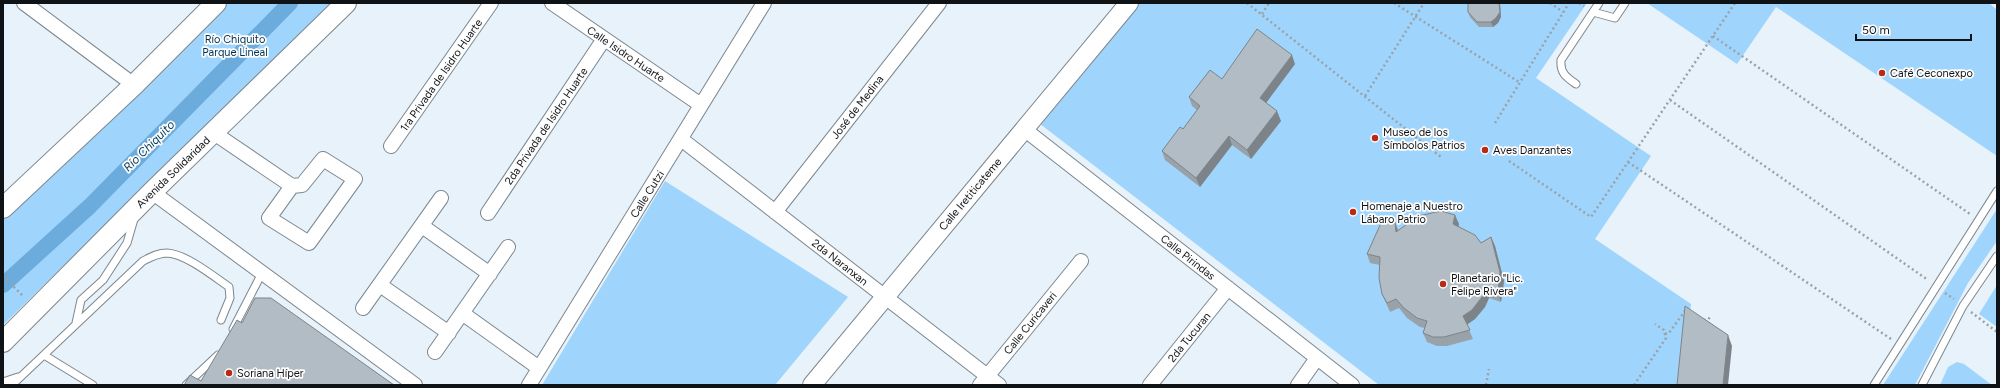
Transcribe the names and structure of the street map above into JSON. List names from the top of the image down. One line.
{"streets":{"main road":["Avenida Solidaridad"],"street":["Calle Isidro Huarte","1ra Privada de Isidro Huarte","José de Medina","2da Privada de Isidro Huarte","Calle Cutzi","Calle Iretiticateme","Calle Pirindas","2da Naranxan","Calle Curicaveri","2da Tucuran"]},"crossings":[["Calle Isidro Huarte","2da Privada de Isidro Huarte"],["Calle Isidro Huarte","Calle Cutzi"],["José de Medina","2da Naranxan"],["Calle Cutzi","2da Naranxan"],["Calle Iretiticateme","Calle Pirindas"],["Calle Iretiticateme","2da Naranxan"],["Calle Pirindas","2da Tucuran"],["2da Naranxan","Calle Curicaveri"]],"water":["Río Chiquito"],"parks":["Río Chiquito Parque Lineal"],"places":["Café Ceconexpo","Museo de los Símbolos Patrios","Aves Danzantes","Homenaje a Nuestro Lábaro Patrio","Planetario \"Lic. Felipe Rivera\"","Soriana Híper"],"scale_bar":"50 m"}
